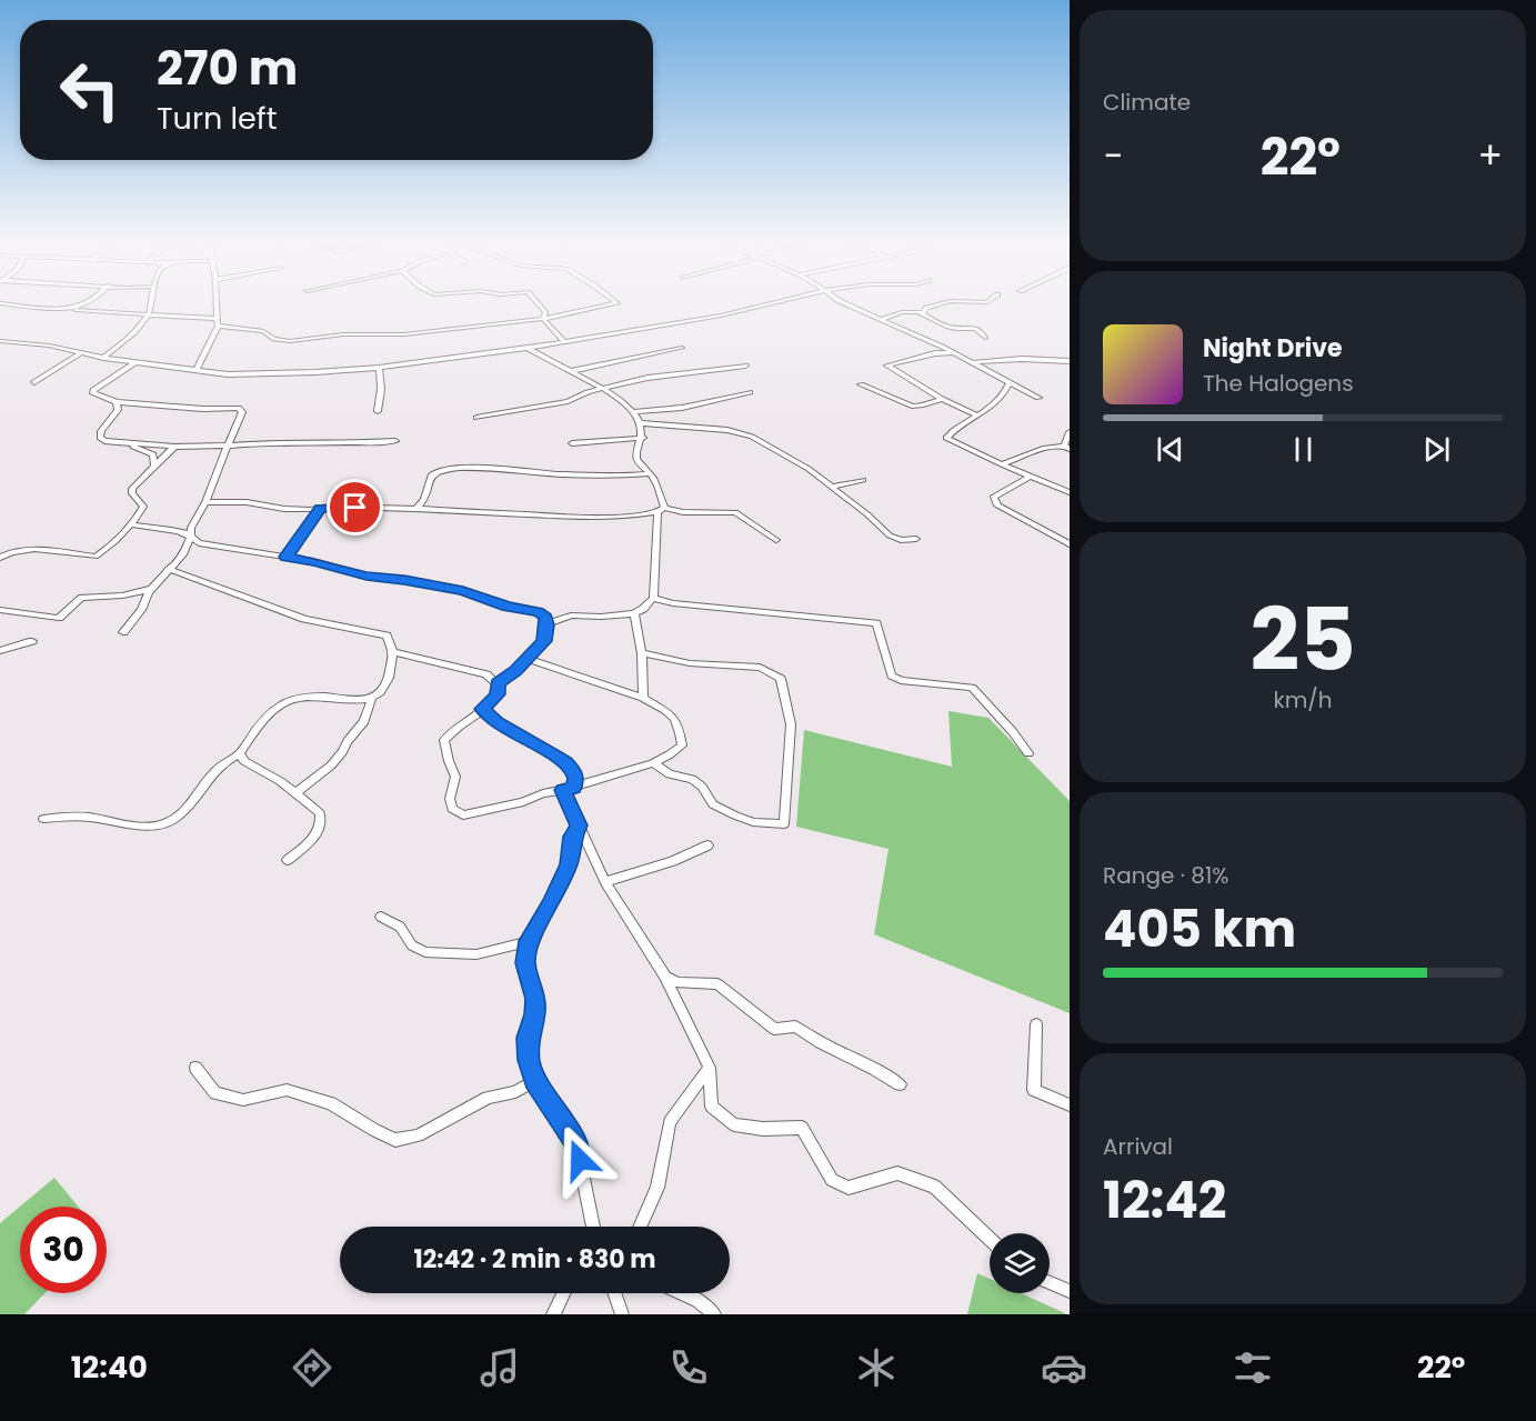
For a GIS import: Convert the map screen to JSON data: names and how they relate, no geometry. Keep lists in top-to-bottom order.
{
  "page": {
    "tile": [
      "Climate",
      ["25", "km/h"],
      ["Range · 81%", "405 km"],
      ["Arrival", "12:42"]
    ],
    "turn": ["270 m", "Turn left"],
    "heat": ["−", "22°", "+"],
    "song": ["Night Drive", "The Halogens"],
    "limit": "30",
    "trip": "12:42 · 2 min · 830 m",
    "tabs": ["12:40", "22°"]
  }
}
